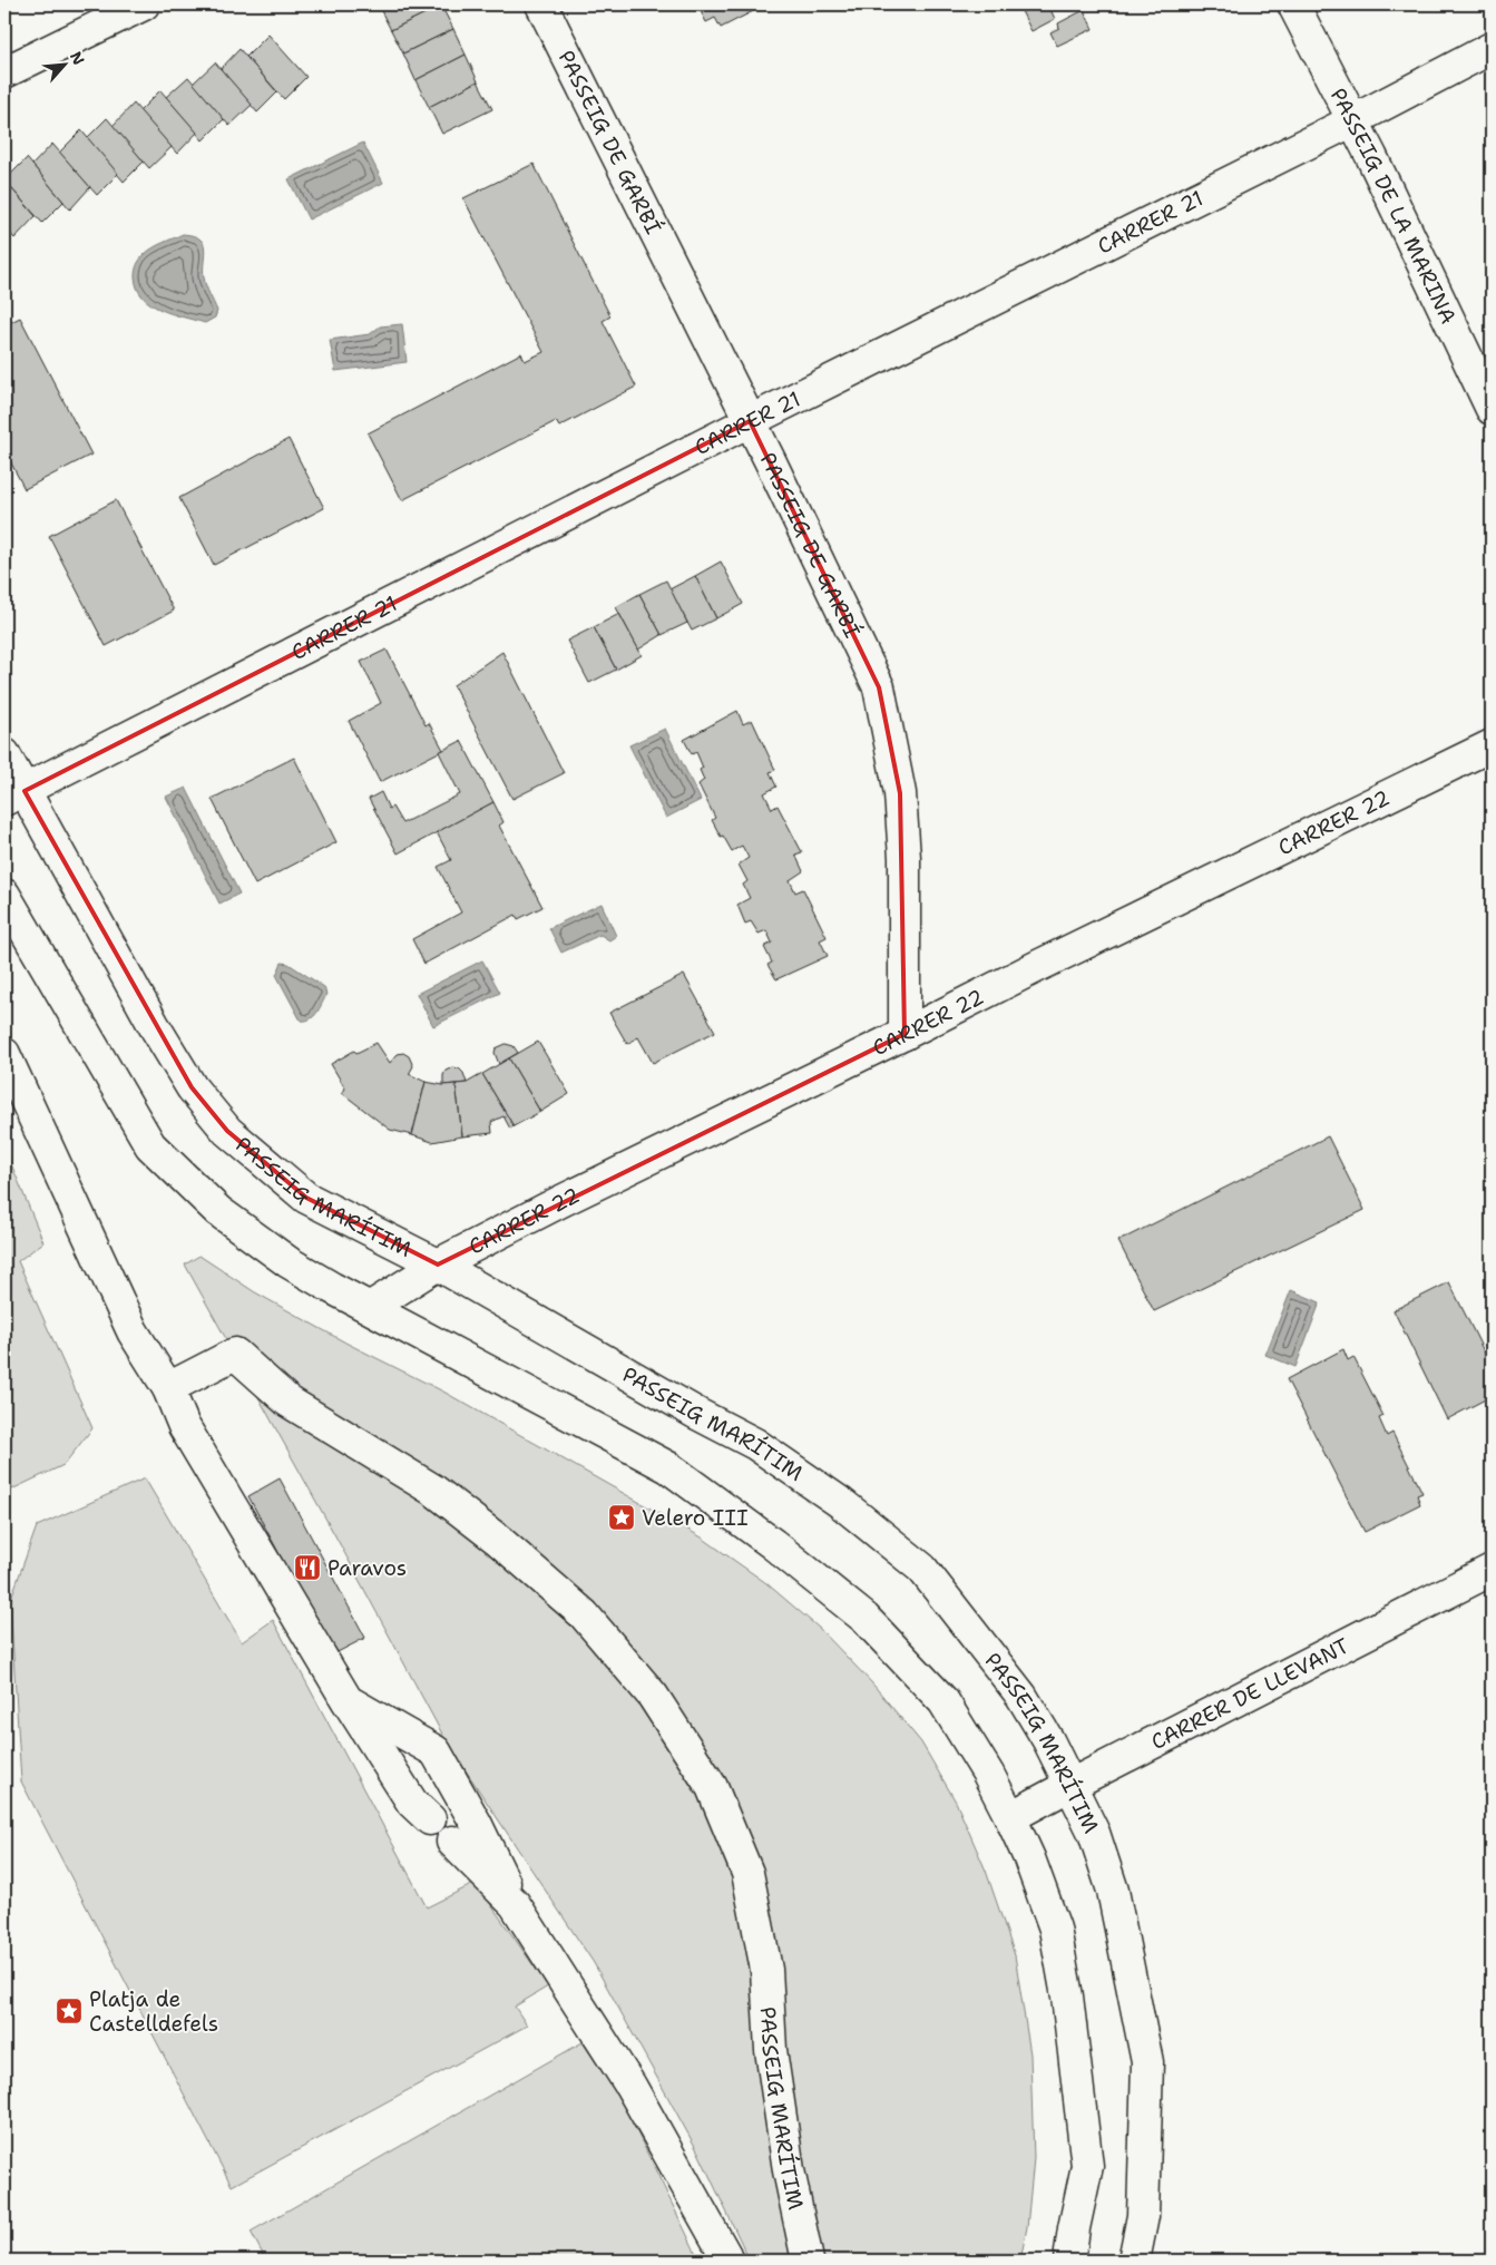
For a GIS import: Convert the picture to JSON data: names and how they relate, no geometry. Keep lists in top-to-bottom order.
{
  "streets": {
    "street": [
      "PASSEIG DE GARBÍ",
      "PASSEIG DE LA MARINA",
      "CARRER 21",
      "CARRER 22",
      "PASSEIG MARÍTIM",
      "CARRER DE LLEVANT"
    ]
  },
  "crossings": [
    ["PASSEIG DE GARBÍ", "CARRER 21"],
    ["PASSEIG DE GARBÍ", "CARRER 22"],
    ["PASSEIG DE LA MARINA", "CARRER 21"],
    ["CARRER 21", "PASSEIG MARÍTIM"],
    ["CARRER 22", "PASSEIG MARÍTIM"],
    ["PASSEIG MARÍTIM", "CARRER DE LLEVANT"]
  ],
  "places": {
    "place": ["Velero III", "Platja de Castelldefels"],
    "restaurant": ["Paravos"]
  },
  "north": "top right"
}
